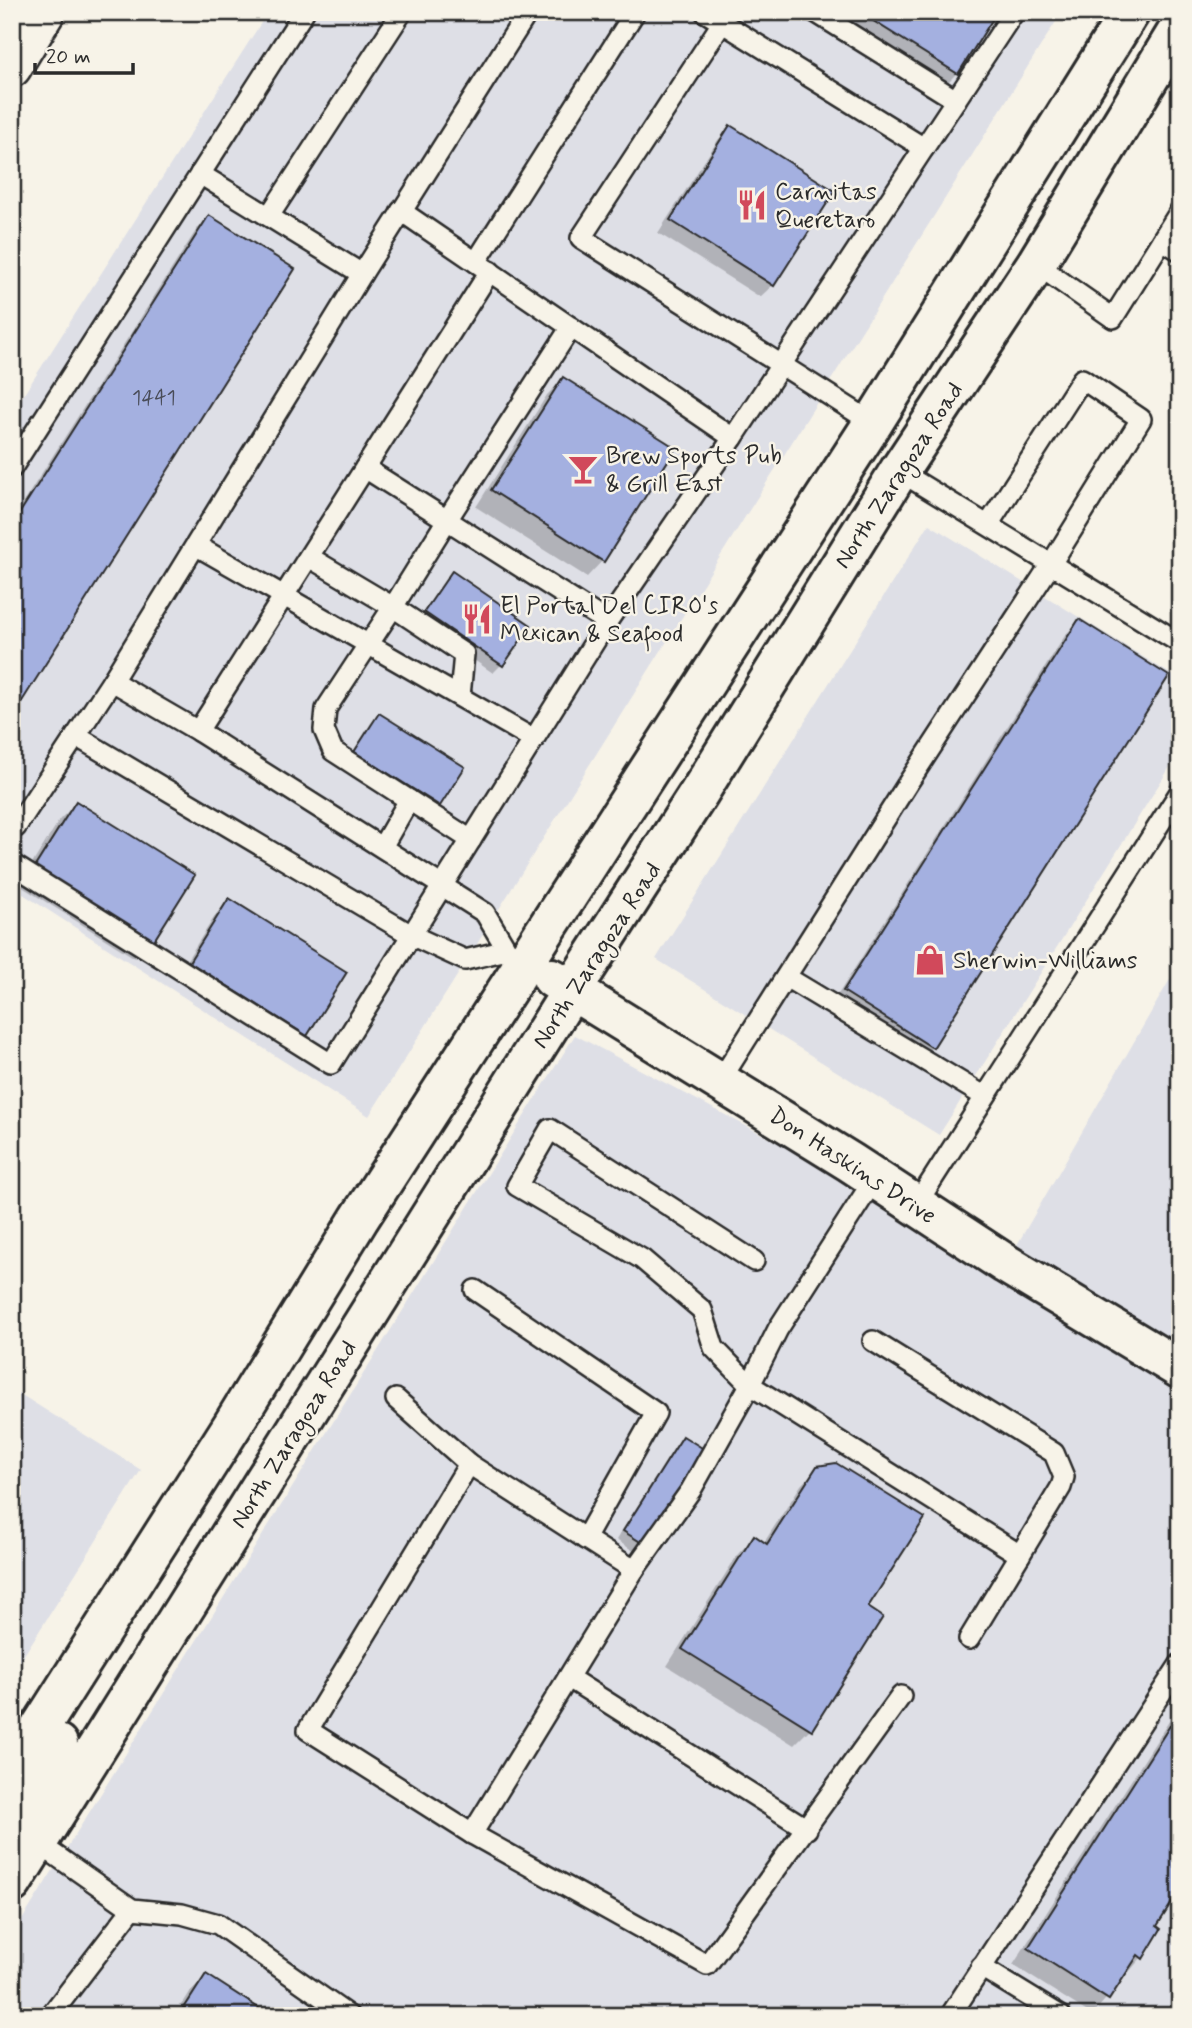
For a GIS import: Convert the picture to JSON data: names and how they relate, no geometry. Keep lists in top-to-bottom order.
{
  "streets": {
    "main road": ["North Zaragoza Road", "Don Haskins Drive"]
  },
  "crossings": [
    ["North Zaragoza Road", "Don Haskins Drive"]
  ],
  "places": {
    "restaurant": ["Carnitas Queretaro", "El Portal Del CIRO's Mexican & Seafood"],
    "bar": ["Brew Sports Pub & Grill East"],
    "shop": ["Sherwin-Williams"]
  },
  "house_numbers": ["1441"],
  "scale_bar": "20 m"
}
